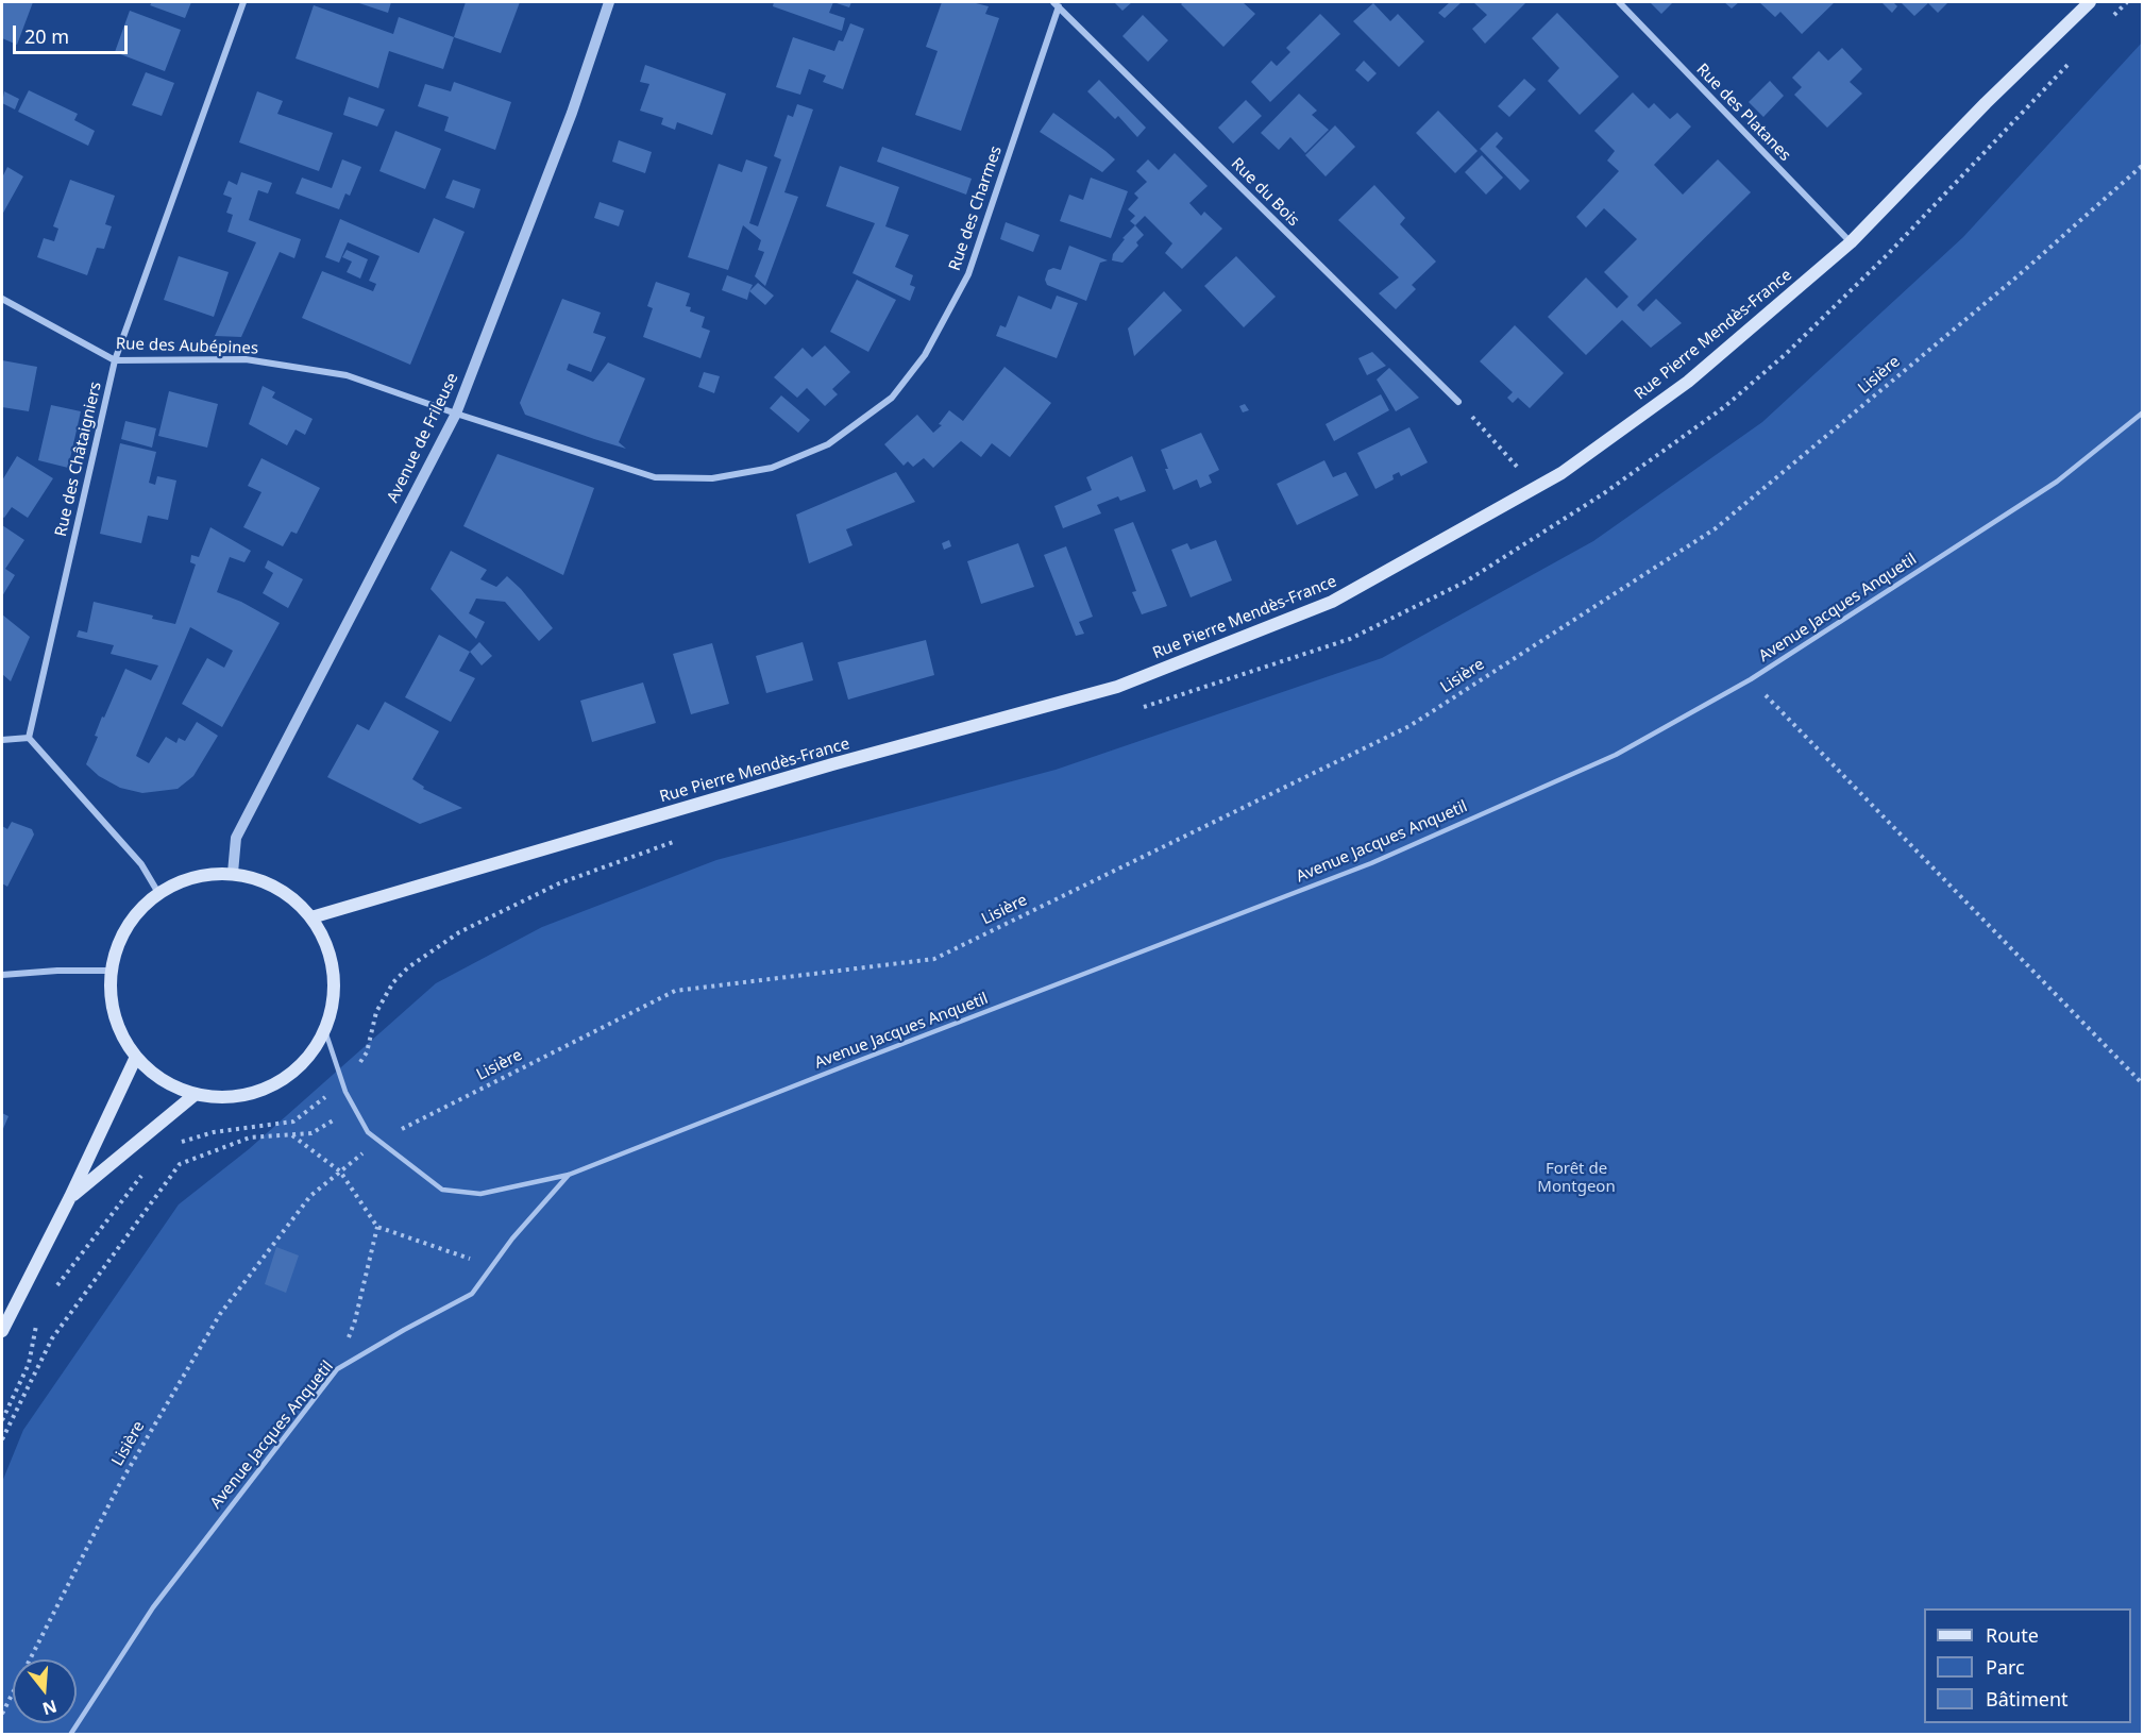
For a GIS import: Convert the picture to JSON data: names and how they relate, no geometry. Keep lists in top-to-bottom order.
{
  "streets": {
    "main road": ["Rue Pierre Mendès-France"],
    "street": [
      "Rue des Platanes",
      "Rue du Bois",
      "Rue des Charmes",
      "Rue des Aubépines",
      "Avenue de Frileuse",
      "Rue des Châtaigniers"
    ],
    "lane": ["Avenue Jacques Anquetil"],
    "path": ["Lisière"]
  },
  "crossings": [
    ["Rue des Platanes", "Rue Pierre Mendès-France"],
    ["Rue du Bois", "Rue des Charmes"],
    ["Rue des Charmes", "Rue des Aubépines"],
    ["Rue des Charmes", "Avenue de Frileuse"],
    ["Rue Pierre Mendès-France", "Avenue de Frileuse"],
    ["Rue Pierre Mendès-France", "Avenue Jacques Anquetil"],
    ["Rue des Aubépines", "Avenue de Frileuse"],
    ["Rue des Aubépines", "Rue des Châtaigniers"],
    ["Lisière", "Avenue Jacques Anquetil"],
    ["Avenue de Frileuse", "Avenue Jacques Anquetil"]
  ],
  "parks": ["Forêt de Montgeon"],
  "legend": ["Route", "Parc", "Bâtiment"],
  "scale_bar": "20 m",
  "north": "bottom"
}
